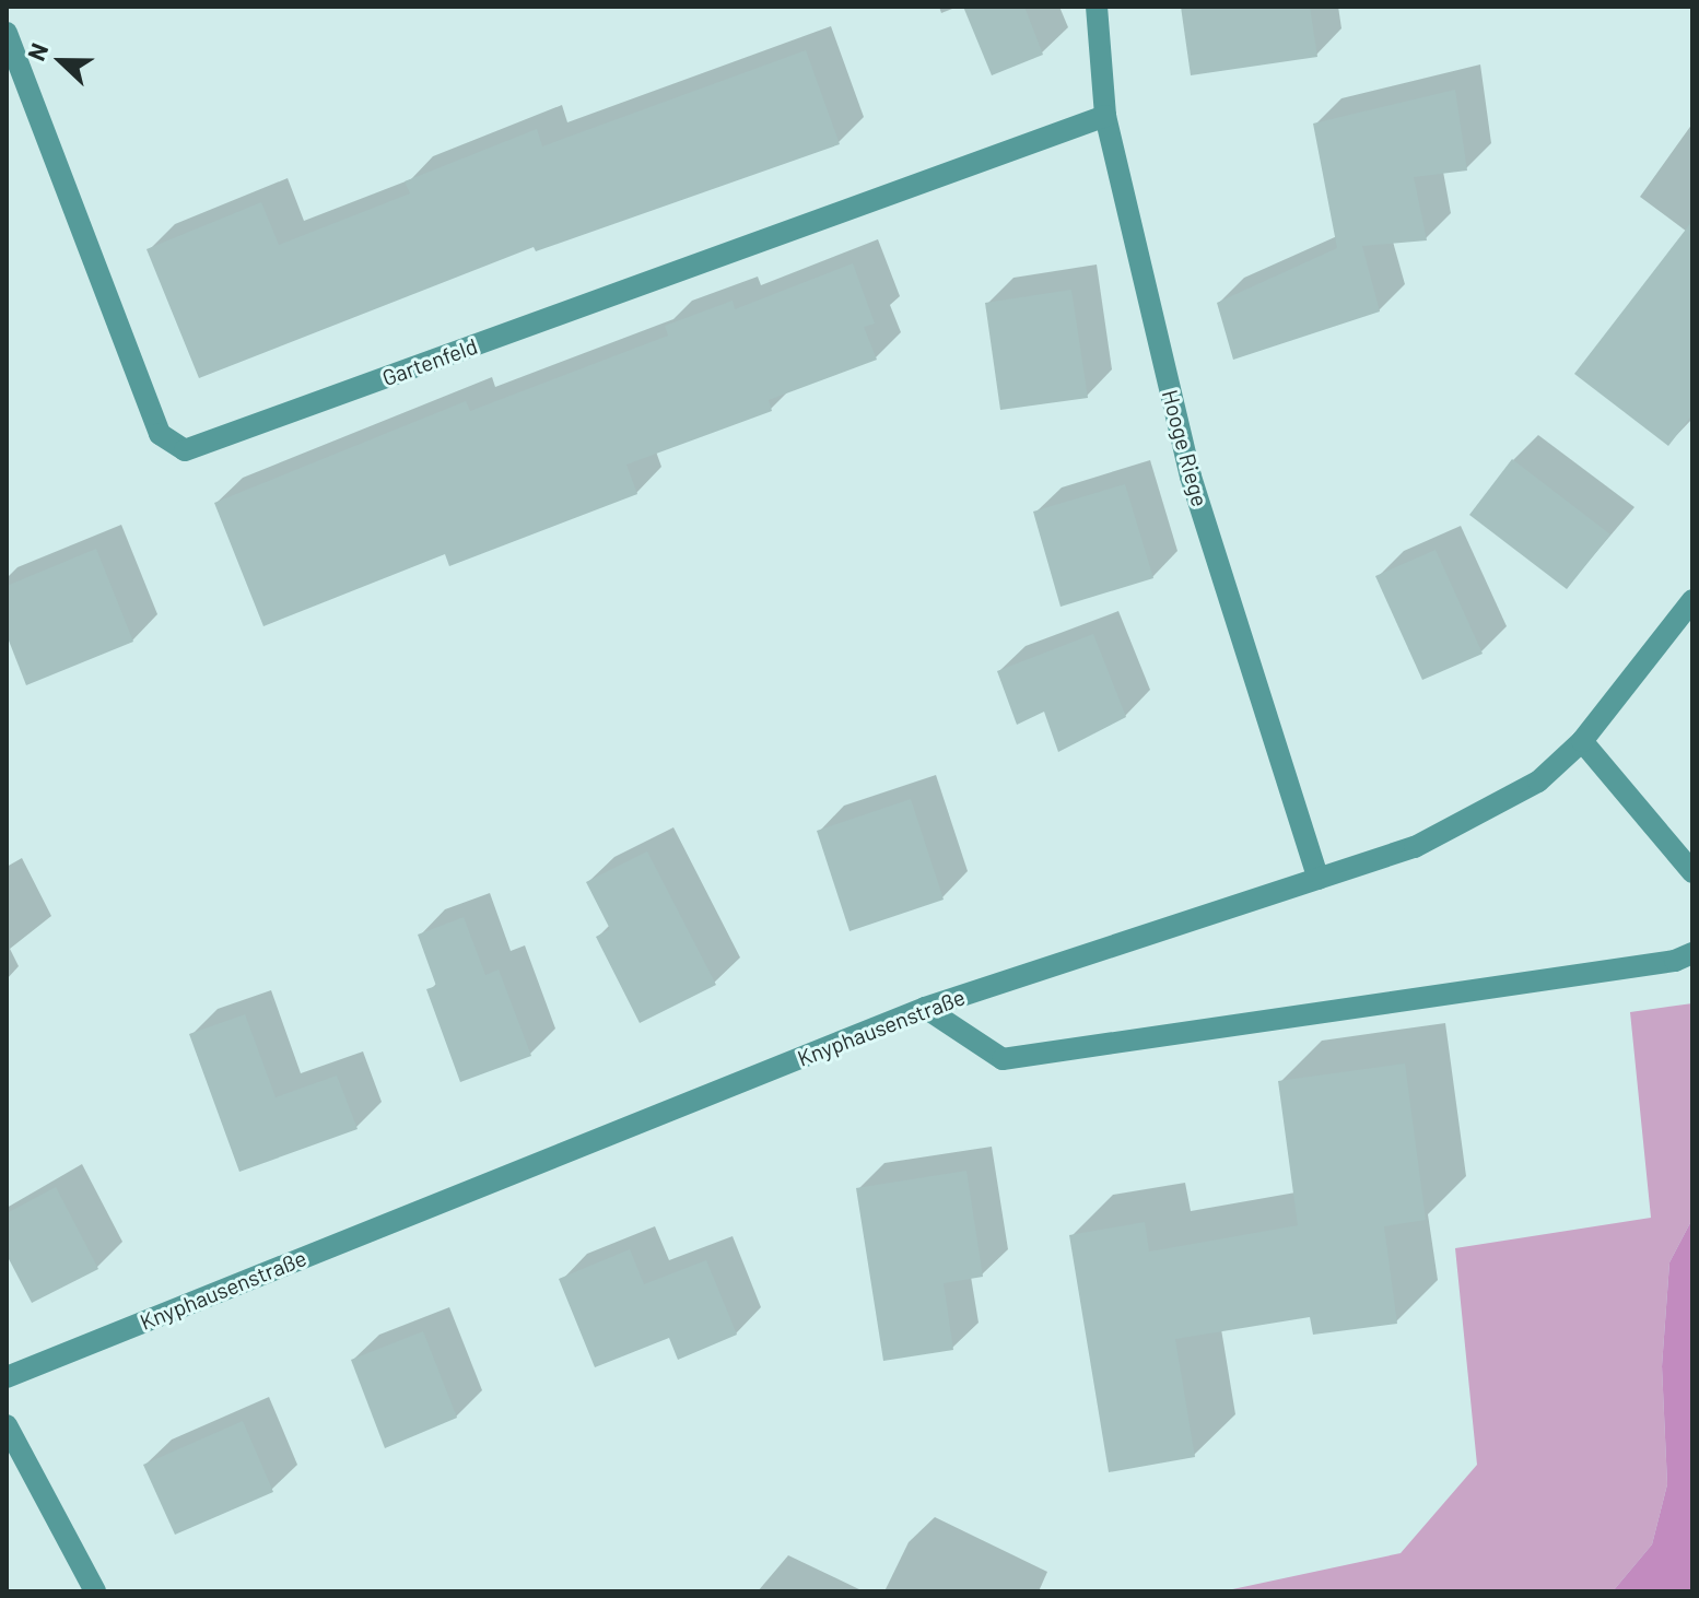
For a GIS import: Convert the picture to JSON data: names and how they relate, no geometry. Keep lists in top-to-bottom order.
{
  "streets": {
    "street": ["Gartenfeld", "Hooge Riege", "Knyphausenstraße"]
  },
  "crossings": [
    ["Gartenfeld", "Hooge Riege"],
    ["Hooge Riege", "Knyphausenstraße"]
  ],
  "north": "left"
}
